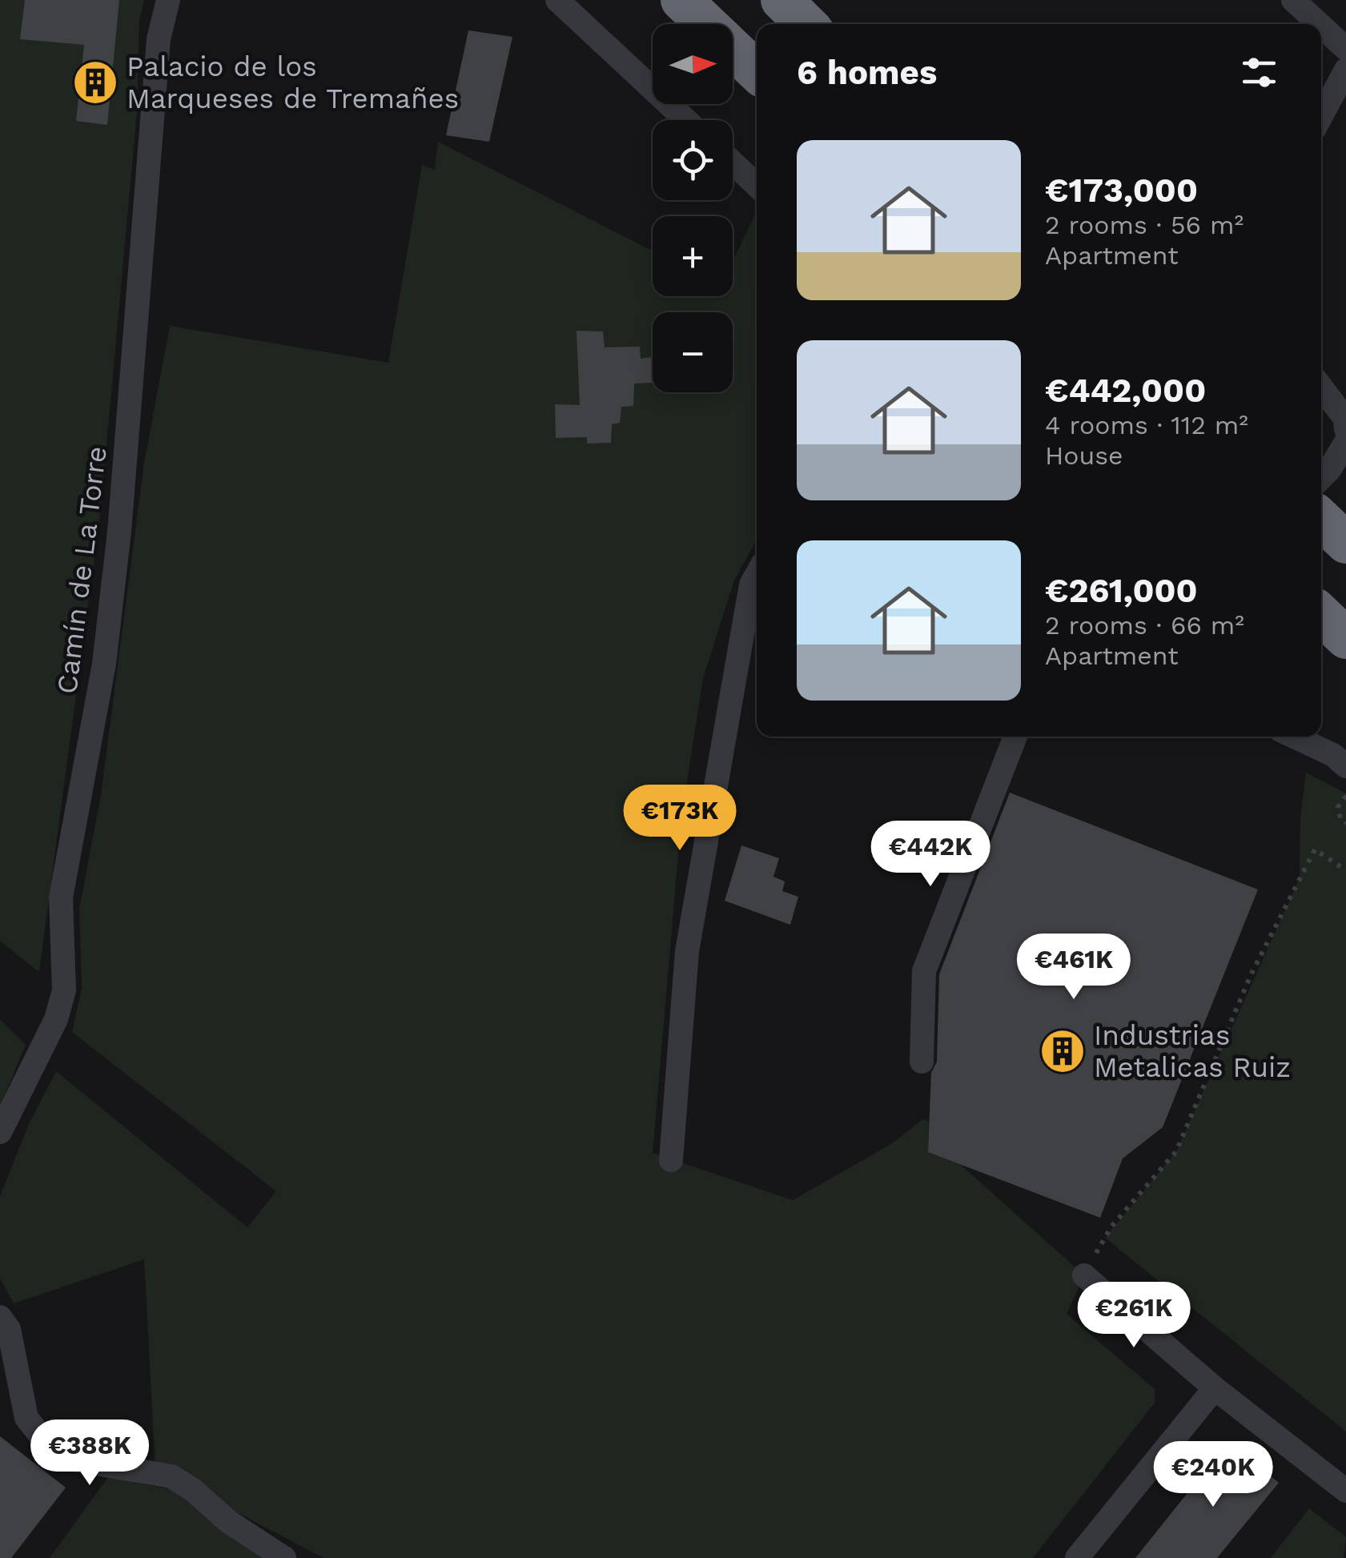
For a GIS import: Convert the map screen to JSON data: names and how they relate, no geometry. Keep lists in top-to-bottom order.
{
  "streets": {
    "street": ["Camín de La Torre"]
  },
  "places": {
    "building": ["Palacio de los Marqueses de Tremañes", "Industrias Metalicas Ruiz"]
  },
  "north": "right",
  "page": {
    "map_buttons": ["+", "−"],
    "heading": "6 homes",
    "list": [
      {
        "name": "€173,000",
        "note": "2 rooms · 56 m² · Apartment"
      },
      {
        "name": "€442,000",
        "note": "4 rooms · 112 m² · House"
      },
      {
        "name": "€261,000",
        "note": "2 rooms · 66 m² · Apartment"
      }
    ],
    "price": [
      "€173K",
      "€442K",
      "€461K",
      "€261K",
      "€388K",
      "€240K"
    ]
  }
}
